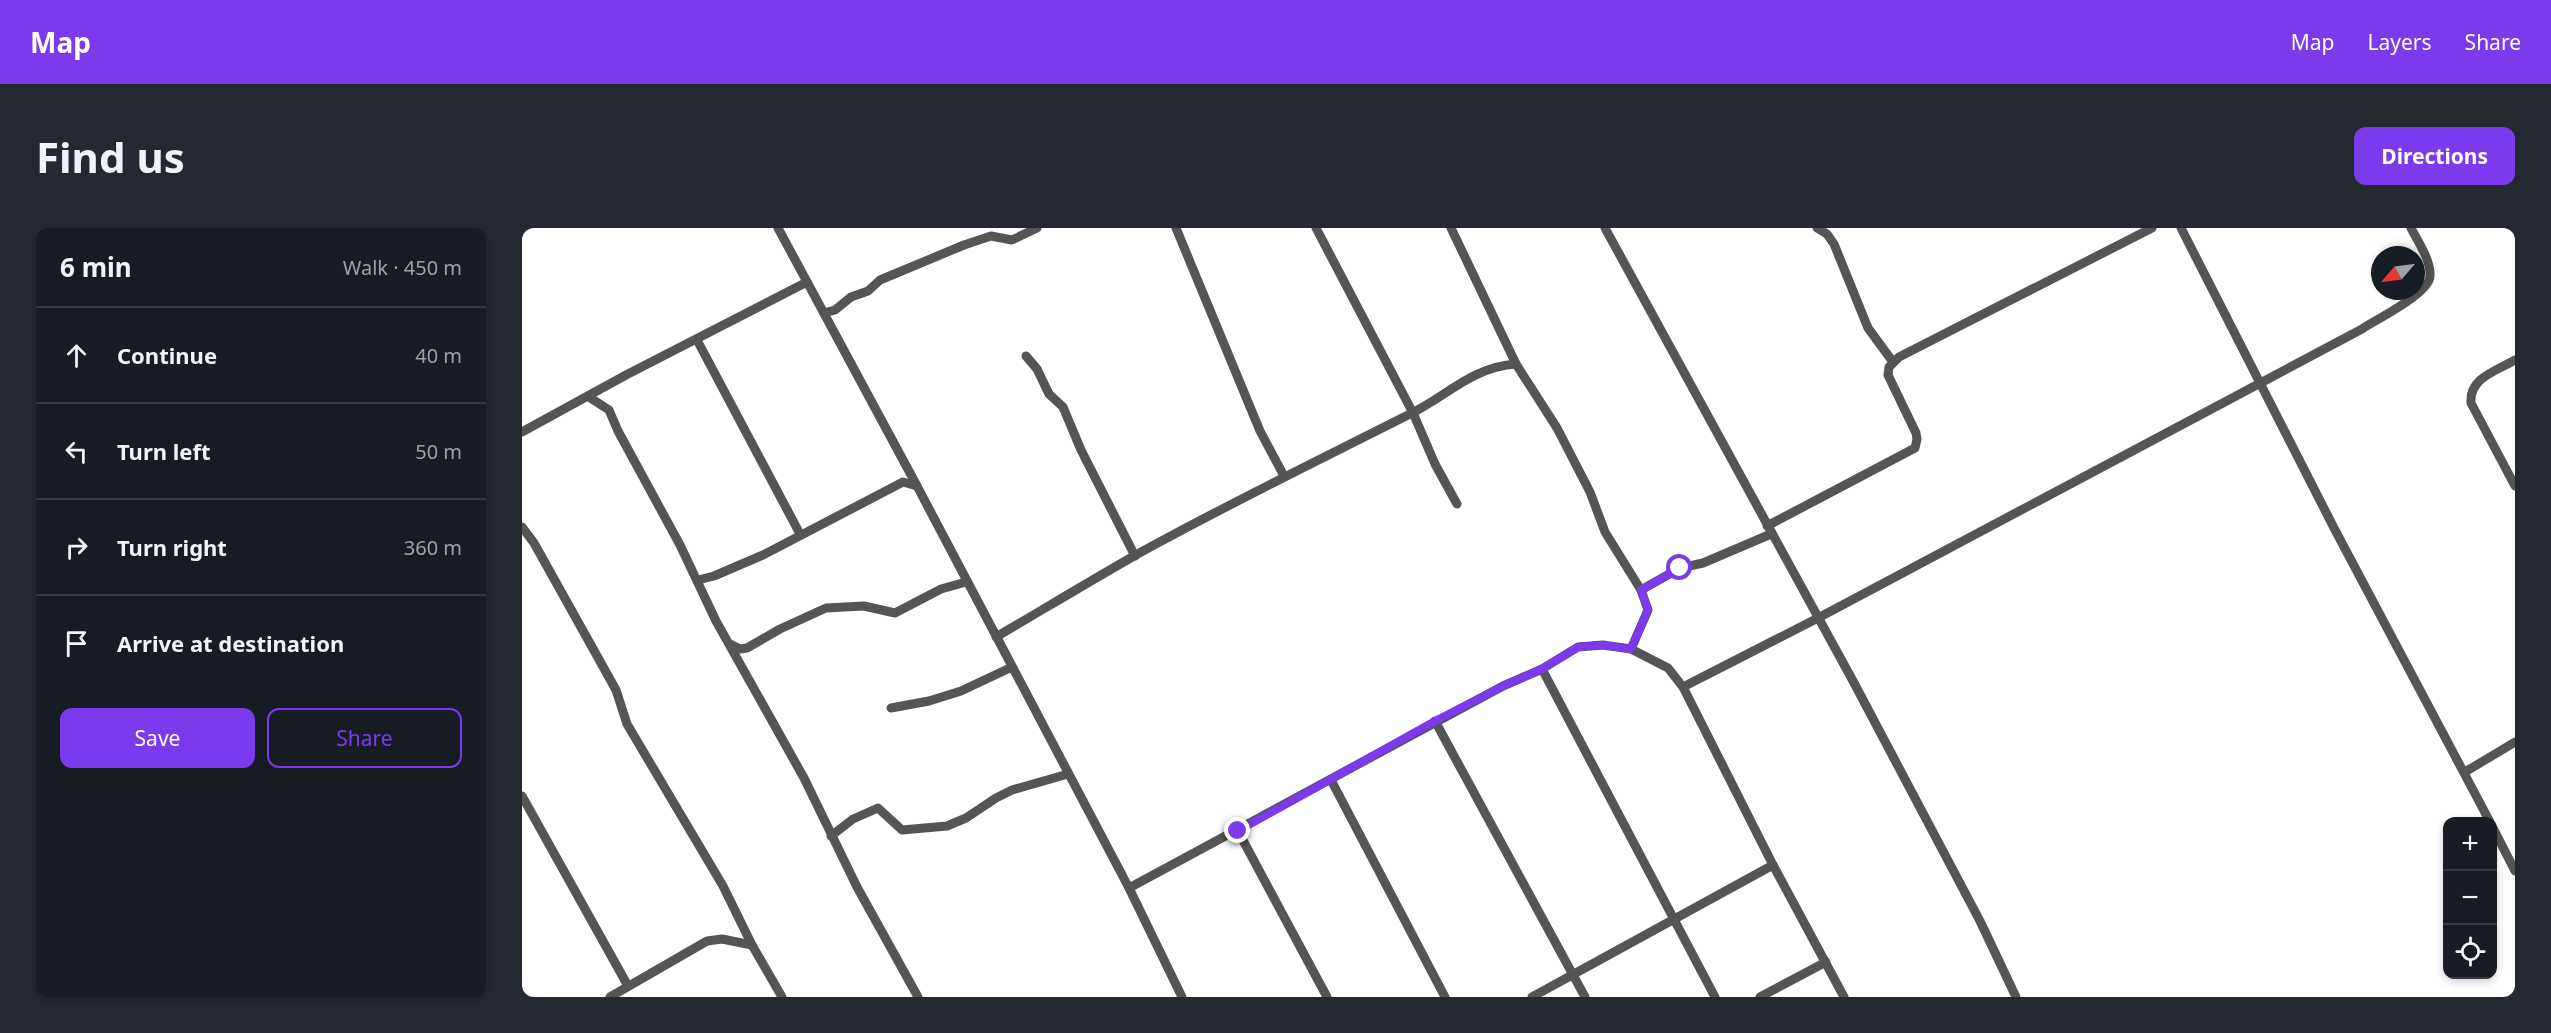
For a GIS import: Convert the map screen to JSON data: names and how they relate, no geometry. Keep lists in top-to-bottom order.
{
  "north": "bottom left",
  "page": {
    "header": "Map",
    "nav": ["Map", "Layers", "Share"],
    "buttons": [
      "Directions",
      ["Save", "Share"]
    ],
    "title": "Find us",
    "heading": ["6 min", "Walk · 450 m"],
    "list": [
      ["Continue", "40 m"],
      ["Turn left", "50 m"],
      ["Turn right", "360 m"],
      "Arrive at destination"
    ],
    "map_buttons": ["+", "−"]
  }
}
